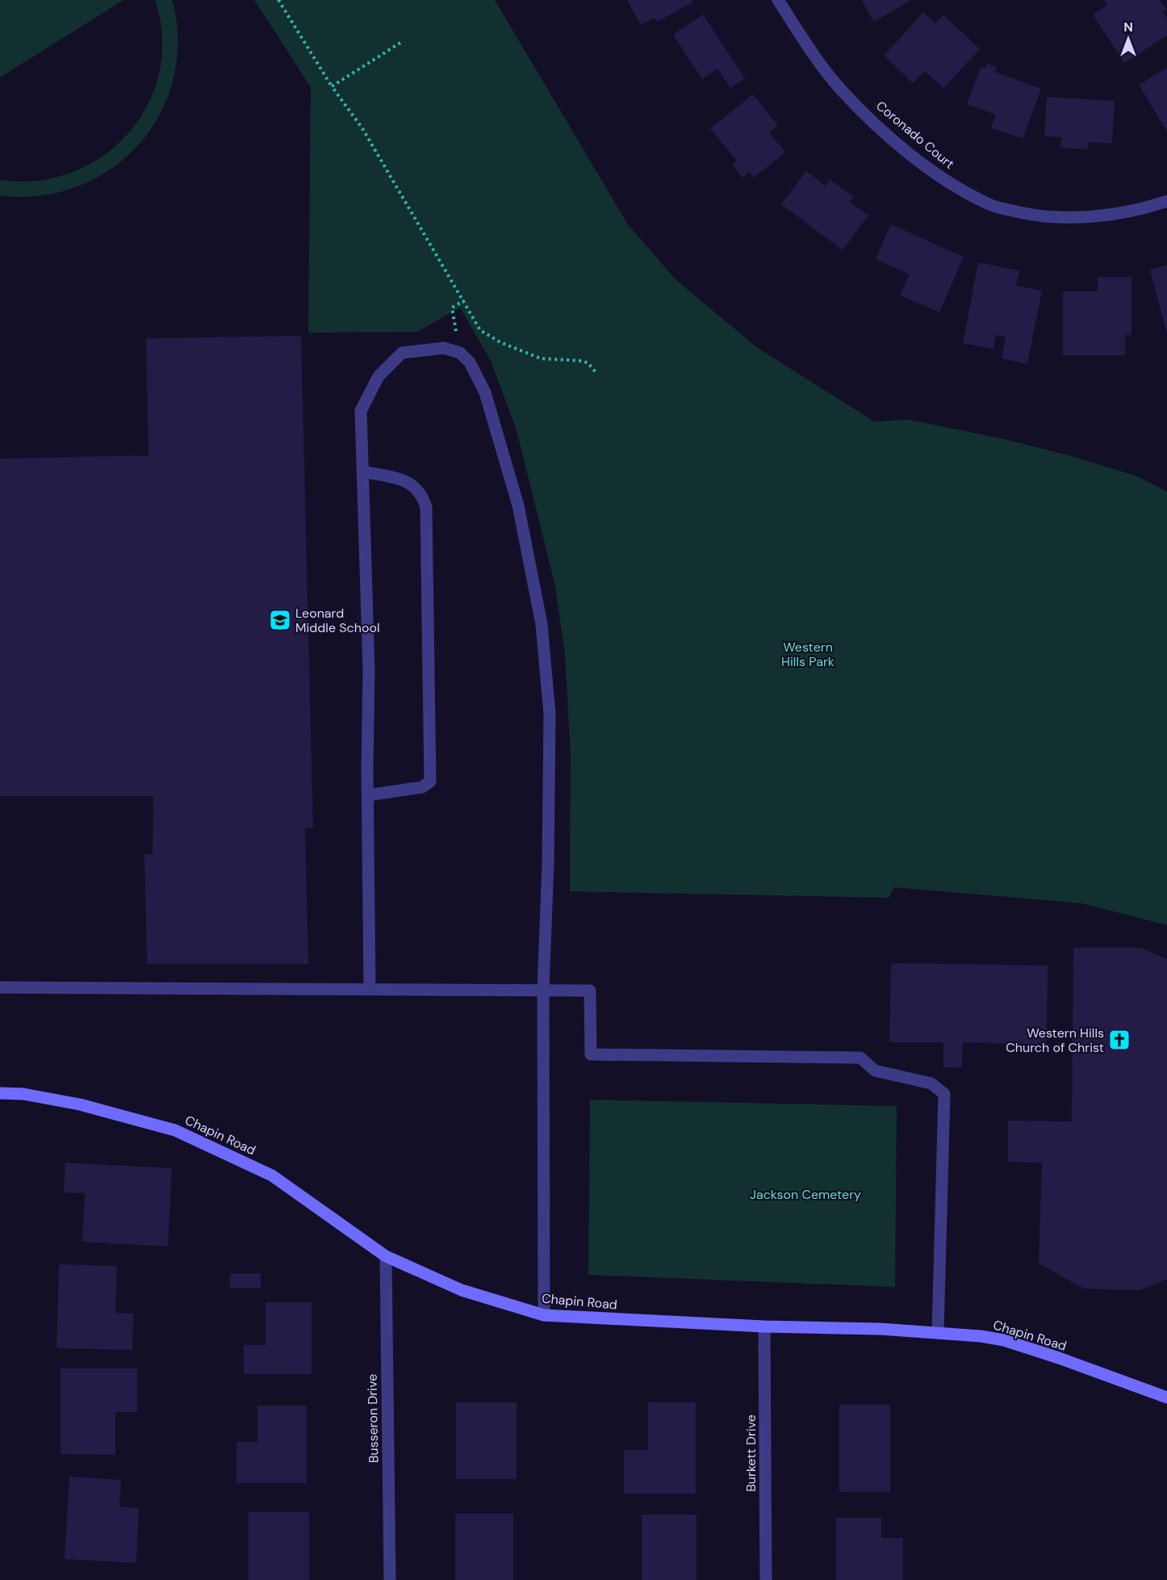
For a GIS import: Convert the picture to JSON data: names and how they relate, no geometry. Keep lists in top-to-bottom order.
{
  "streets": {
    "street": [
      "Coronado Court",
      "Chapin Road",
      "Busseron Drive",
      "Burkett Drive"
    ]
  },
  "crossings": [
    ["Chapin Road", "Busseron Drive"],
    ["Chapin Road", "Burkett Drive"]
  ],
  "parks": ["Western Hills Park", "Jackson Cemetery"],
  "places": {
    "school or university": ["Leonard Middle School"],
    "church": ["Western Hills Church of Christ"]
  },
  "north": "top"
}
